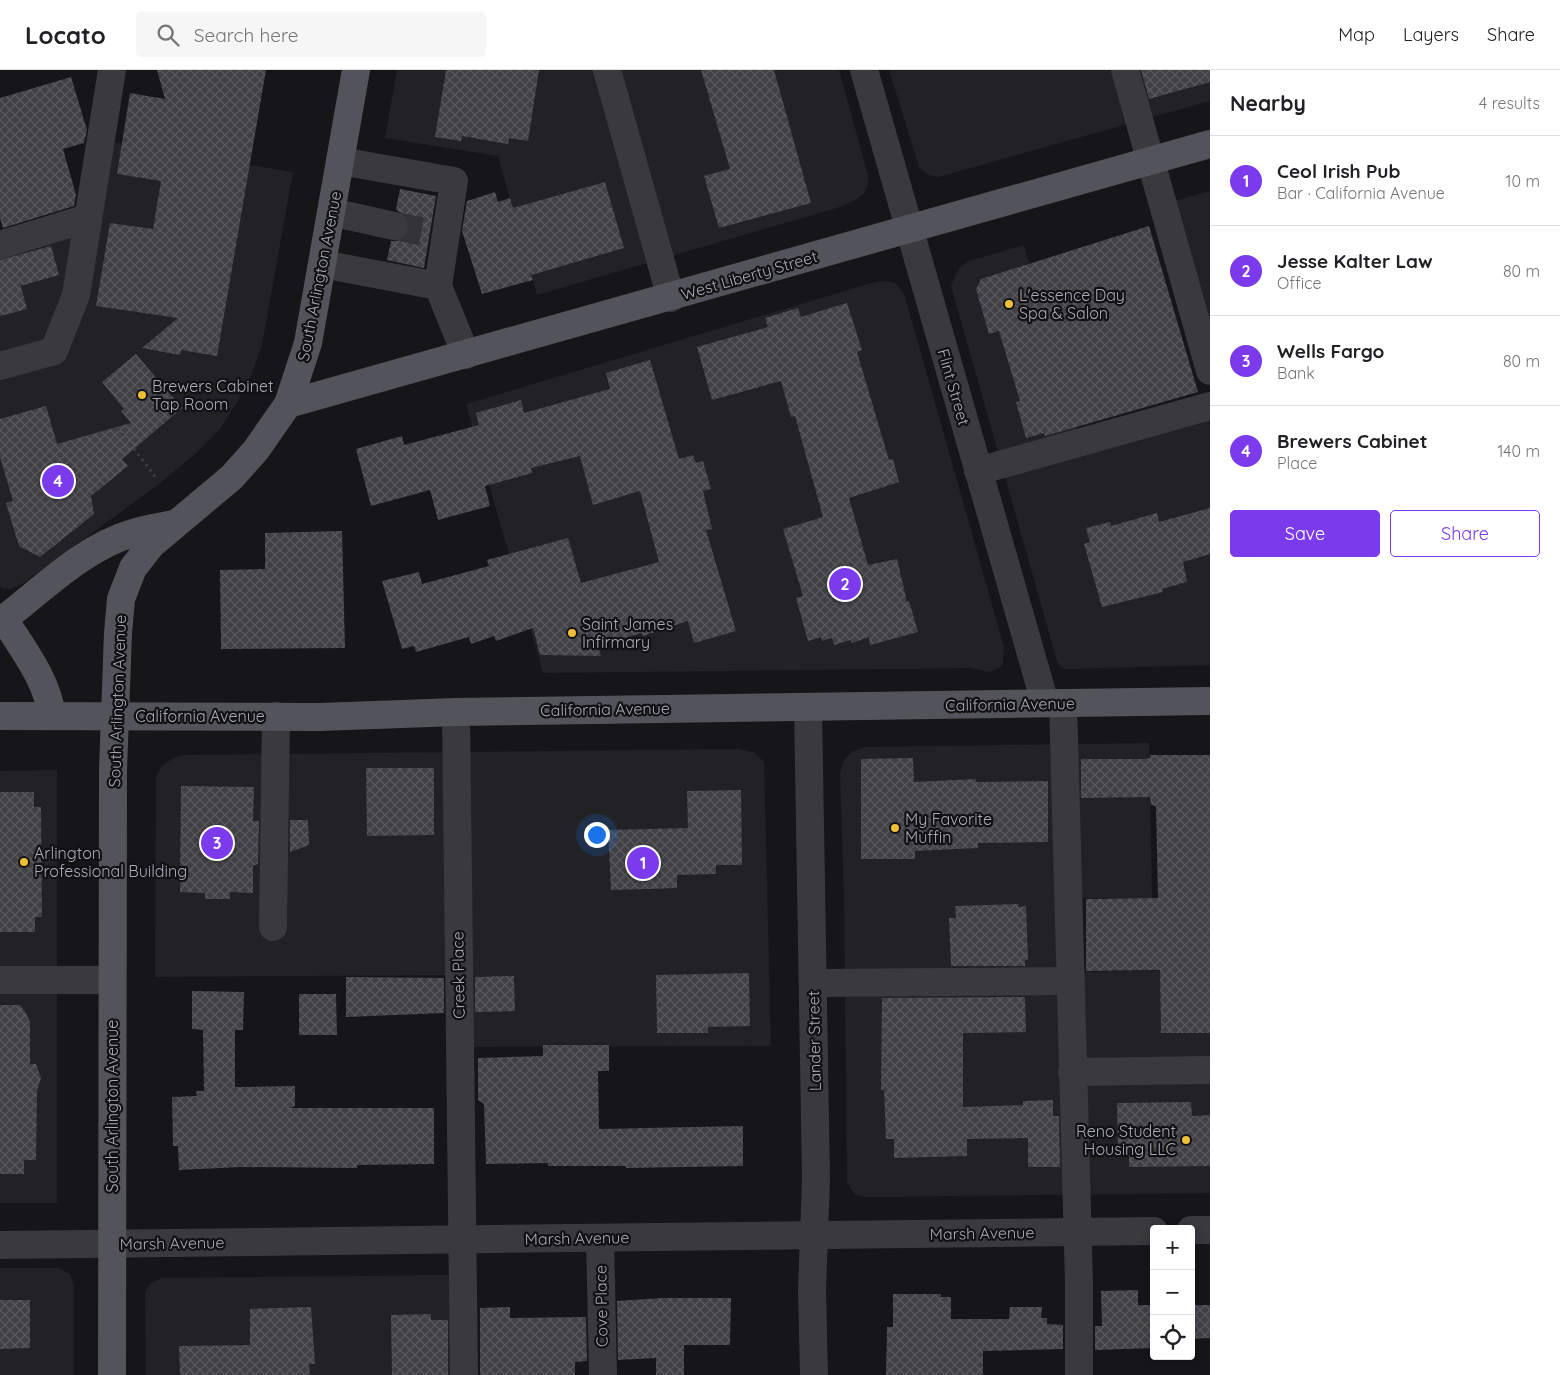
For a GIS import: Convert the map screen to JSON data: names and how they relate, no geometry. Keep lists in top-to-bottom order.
{
  "streets": {
    "main road": ["West Liberty Street", "South Arlington Avenue", "California Avenue"],
    "street": [
      "Flint Street",
      "Creek Place",
      "Lander Street",
      "Marsh Avenue",
      "Cove Place"
    ]
  },
  "crossings": [
    ["West Liberty Street", "South Arlington Avenue"],
    ["West Liberty Street", "Flint Street"],
    ["South Arlington Avenue", "California Avenue"],
    ["South Arlington Avenue", "Marsh Avenue"],
    ["Flint Street", "California Avenue"],
    ["Flint Street", "Marsh Avenue"],
    ["California Avenue", "Creek Place"],
    ["California Avenue", "Lander Street"],
    ["Creek Place", "Marsh Avenue"],
    ["Lander Street", "Marsh Avenue"],
    ["Marsh Avenue", "Cove Place"]
  ],
  "places": [
    "L'essence Day Spa & Salon",
    "Brewers Cabinet Tap Room",
    "Saint James Infirmary",
    "My Favorite Muffin",
    "Arlington Professional Building",
    "Reno Student Housing LLC"
  ],
  "page": {
    "header": "Locato",
    "search": "Search here",
    "nav": ["Map", "Layers", "Share"],
    "heading": ["Nearby", "4 results"],
    "list": [
      {
        "mark": "1",
        "name": "Ceol Irish Pub",
        "note": "Bar · California Avenue",
        "value": "10 m"
      },
      {
        "mark": "2",
        "name": "Jesse Kalter Law",
        "note": "Office",
        "value": "80 m"
      },
      {
        "mark": "3",
        "name": "Wells Fargo",
        "note": "Bank",
        "value": "80 m"
      },
      {
        "mark": "4",
        "name": "Brewers Cabinet",
        "note": "Place",
        "value": "140 m"
      }
    ],
    "pins": [
      "4",
      "2",
      "3",
      "1"
    ],
    "buttons": ["Save", "Share"],
    "map_buttons": ["+", "−"]
  }
}
